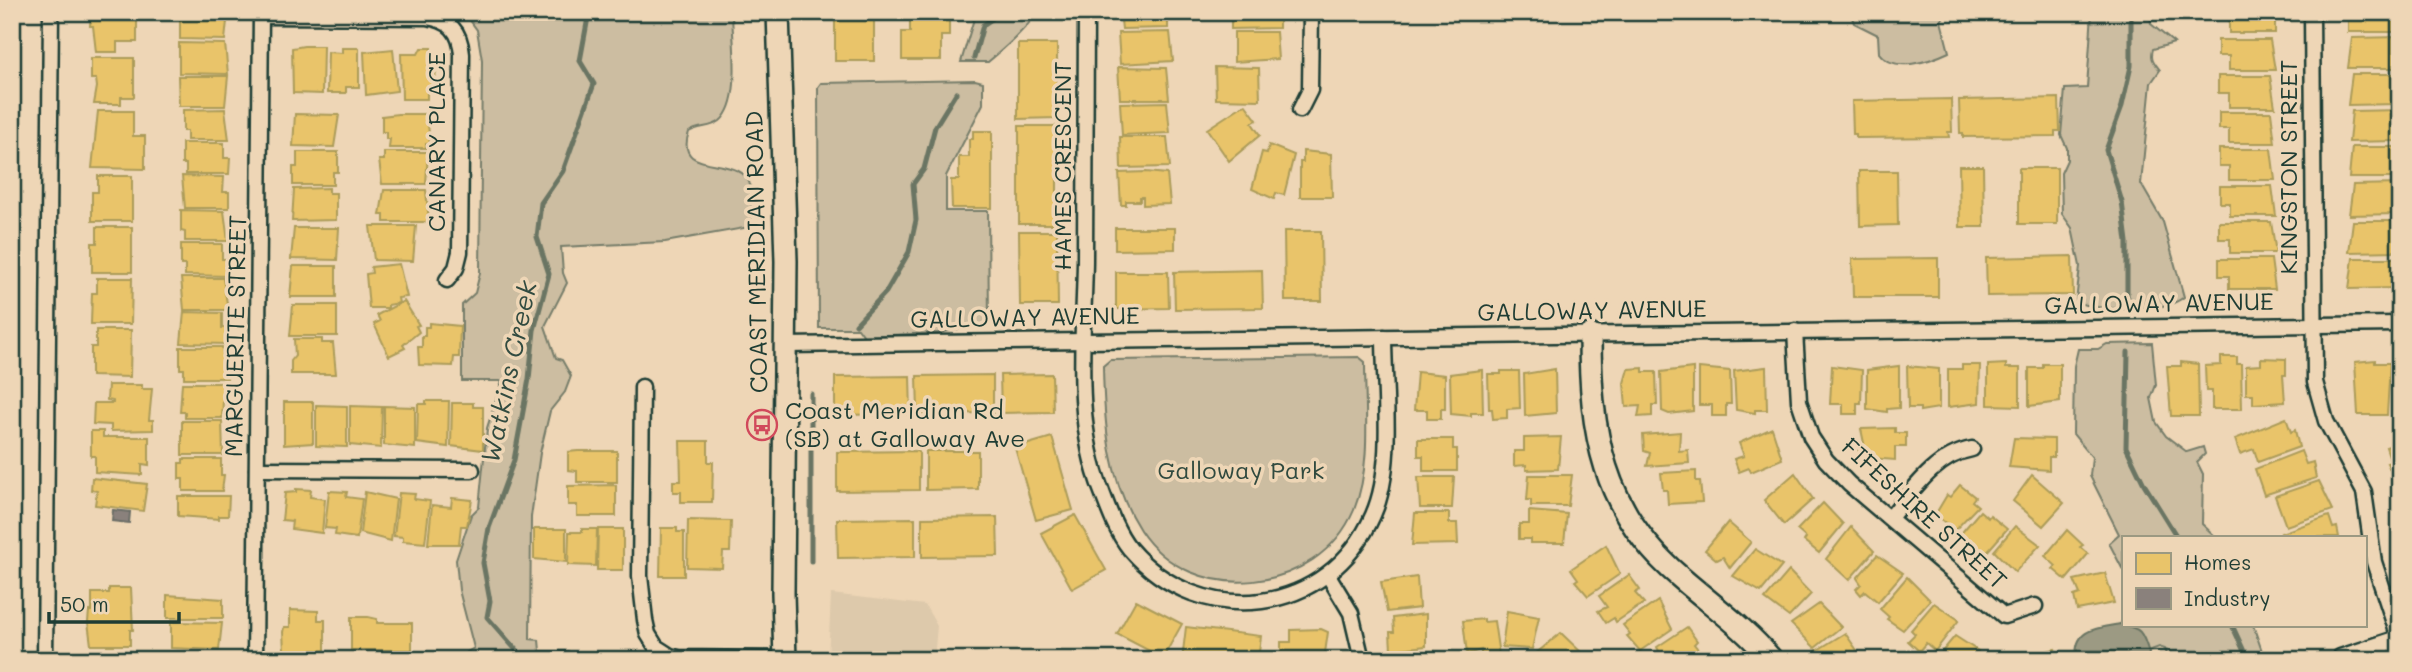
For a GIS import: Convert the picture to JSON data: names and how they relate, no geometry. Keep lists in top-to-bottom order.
{
  "streets": {
    "main road": ["COAST MERIDIAN ROAD"],
    "street": [
      "CANARY PLACE",
      "HAMES CRESCENT",
      "KINGSTON STREET",
      "GALLOWAY AVENUE",
      "MARGUERITE STREET",
      "FIFESHIRE STREET"
    ]
  },
  "crossings": [
    ["CANARY PLACE", "MARGUERITE STREET"],
    ["HAMES CRESCENT", "GALLOWAY AVENUE"],
    ["KINGSTON STREET", "GALLOWAY AVENUE"],
    ["COAST MERIDIAN ROAD", "GALLOWAY AVENUE"],
    ["GALLOWAY AVENUE", "FIFESHIRE STREET"]
  ],
  "water": ["Watkins Creek"],
  "parks": ["Galloway Park"],
  "places": {
    "bus stop": ["Coast Meridian Rd (SB) at Galloway Ave"]
  },
  "legend": ["Homes", "Industry"],
  "scale_bar": "50 m"
}
